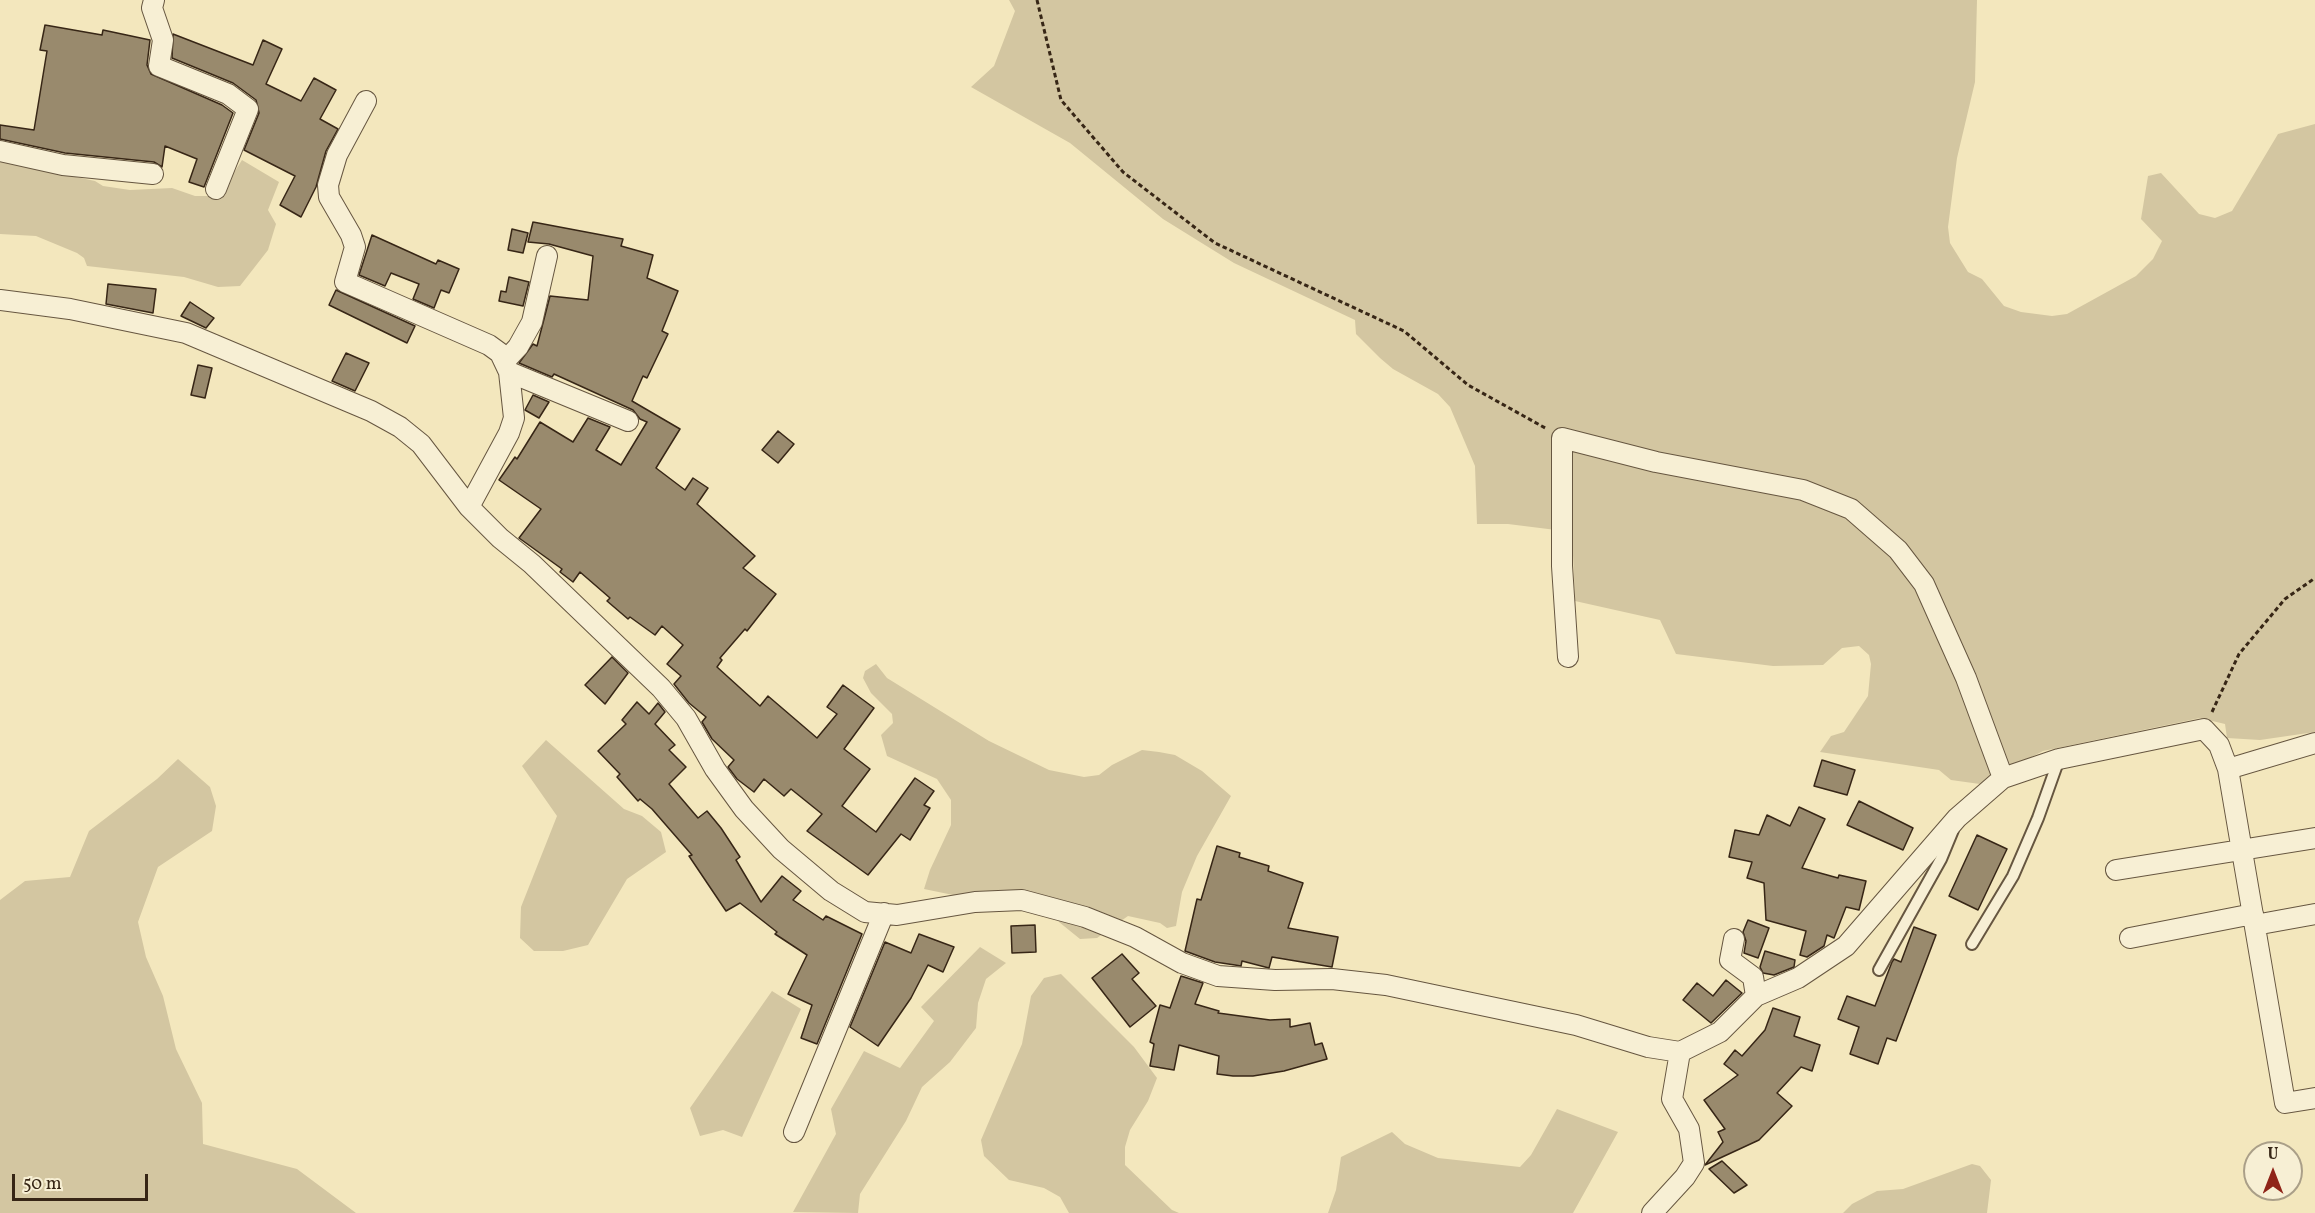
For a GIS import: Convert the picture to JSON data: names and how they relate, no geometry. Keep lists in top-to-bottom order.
{
  "scale_bar": "50 m",
  "north": "top"
}
